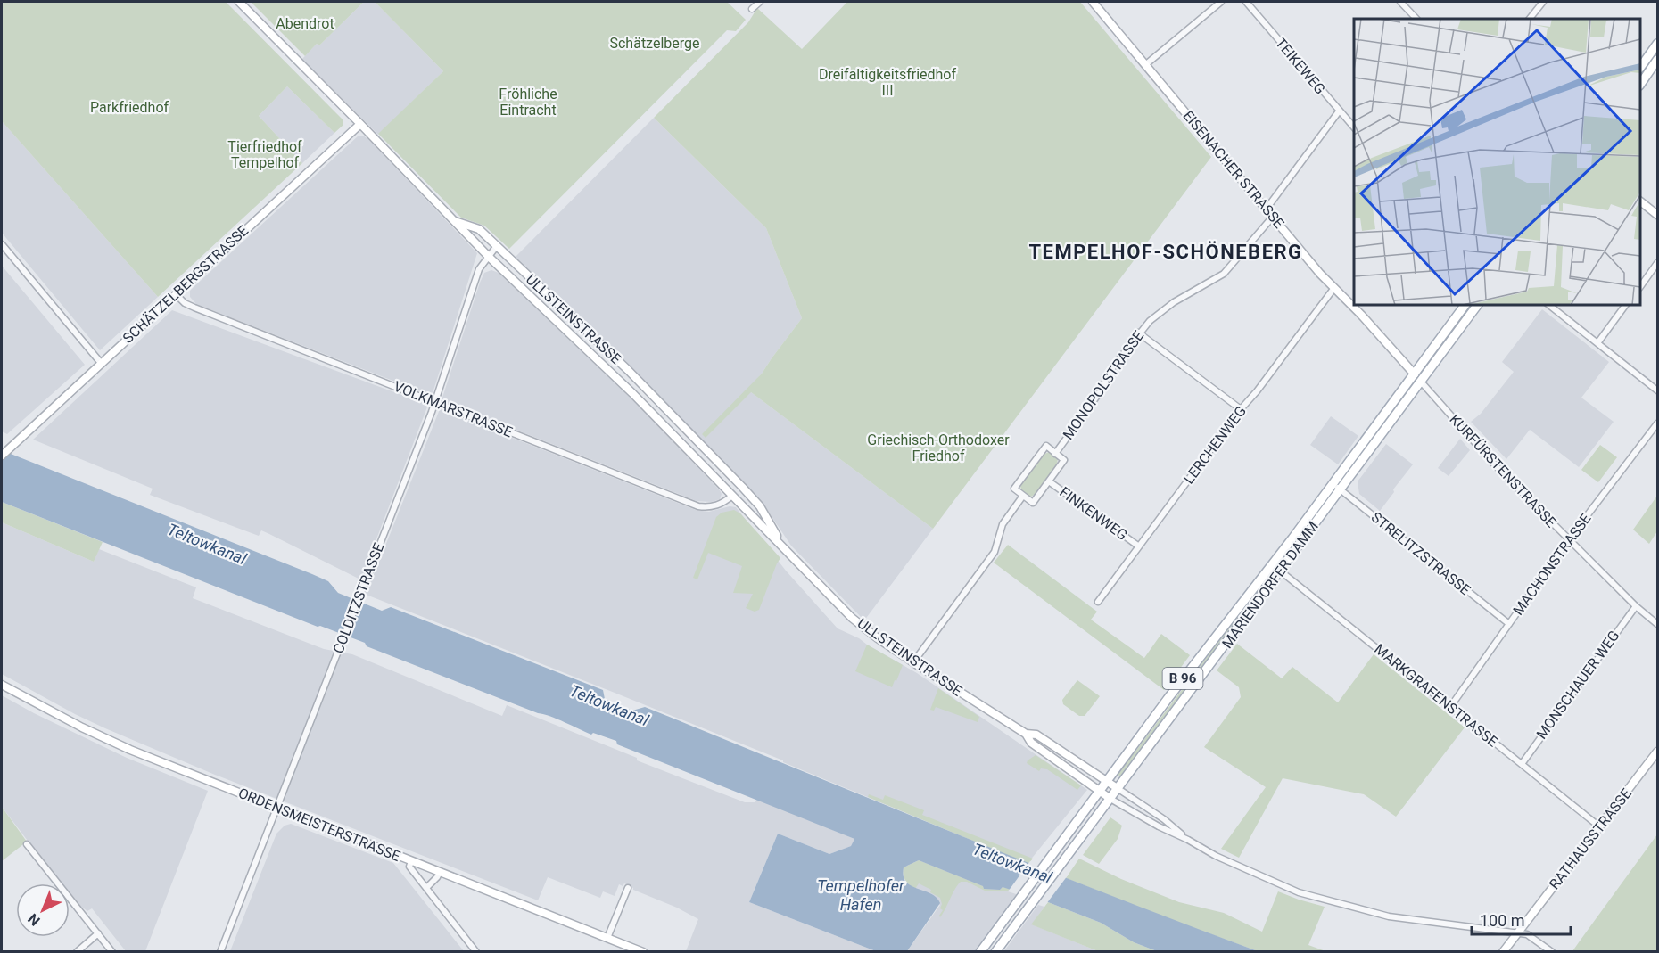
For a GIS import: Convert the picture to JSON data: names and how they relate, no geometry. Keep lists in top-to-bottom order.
{
  "streets": {
    "main road": ["MARIENDORFER DAMM", "B 96"],
    "street": [
      "TEIKEWEG",
      "EISENACHER STRASSE",
      "SCHÄTZELBERGSTRASSE",
      "ULLSTEINSTRASSE",
      "MONOPOLSTRASSE",
      "VOLKMARSTRASSE",
      "LERCHENWEG",
      "KURFÜRSTENSTRASSE",
      "FINKENWEG",
      "STRELITZSTRASSE",
      "MACHONSTRASSE",
      "COLDITZSTRASSE",
      "MONSCHAUER WEG",
      "MARKGRAFENSTRASSE",
      "ORDENSMEISTERSTRASSE",
      "RATHAUSSTRASSE"
    ]
  },
  "crossings": [
    ["EISENACHER STRASSE", "MONOPOLSTRASSE"],
    ["EISENACHER STRASSE", "LERCHENWEG"],
    ["EISENACHER STRASSE", "KURFÜRSTENSTRASSE"],
    ["EISENACHER STRASSE", "MARIENDORFER DAMM"],
    ["SCHÄTZELBERGSTRASSE", "ULLSTEINSTRASSE"],
    ["SCHÄTZELBERGSTRASSE", "VOLKMARSTRASSE"],
    ["ULLSTEINSTRASSE", "VOLKMARSTRASSE"],
    ["ULLSTEINSTRASSE", "MARIENDORFER DAMM"],
    ["ULLSTEINSTRASSE", "COLDITZSTRASSE"],
    ["ULLSTEINSTRASSE", "RATHAUSSTRASSE"],
    ["MONOPOLSTRASSE", "FINKENWEG"],
    ["VOLKMARSTRASSE", "COLDITZSTRASSE"],
    ["LERCHENWEG", "FINKENWEG"],
    ["KURFÜRSTENSTRASSE", "MACHONSTRASSE"],
    ["KURFÜRSTENSTRASSE", "MARIENDORFER DAMM"],
    ["KURFÜRSTENSTRASSE", "MONSCHAUER WEG"],
    ["STRELITZSTRASSE", "MACHONSTRASSE"],
    ["STRELITZSTRASSE", "MARIENDORFER DAMM"],
    ["MACHONSTRASSE", "MARKGRAFENSTRASSE"],
    ["MARIENDORFER DAMM", "MARKGRAFENSTRASSE"],
    ["COLDITZSTRASSE", "ORDENSMEISTERSTRASSE"],
    ["MONSCHAUER WEG", "MARKGRAFENSTRASSE"],
    ["MARKGRAFENSTRASSE", "RATHAUSSTRASSE"]
  ],
  "districts": ["TEMPELHOF-SCHÖNEBERG"],
  "water": ["Teltowkanal", "Tempelhofer Hafen"],
  "parks": [
    "Abendrot",
    "Schätzelberge",
    "Dreifaltigkeitsfriedhof III",
    "Fröhliche Eintracht",
    "Parkfriedhof",
    "Tierfriedhof Tempelhof",
    "Griechisch-Orthodoxer Friedhof"
  ],
  "scale_bar": "100 m",
  "north": "bottom left"
}
